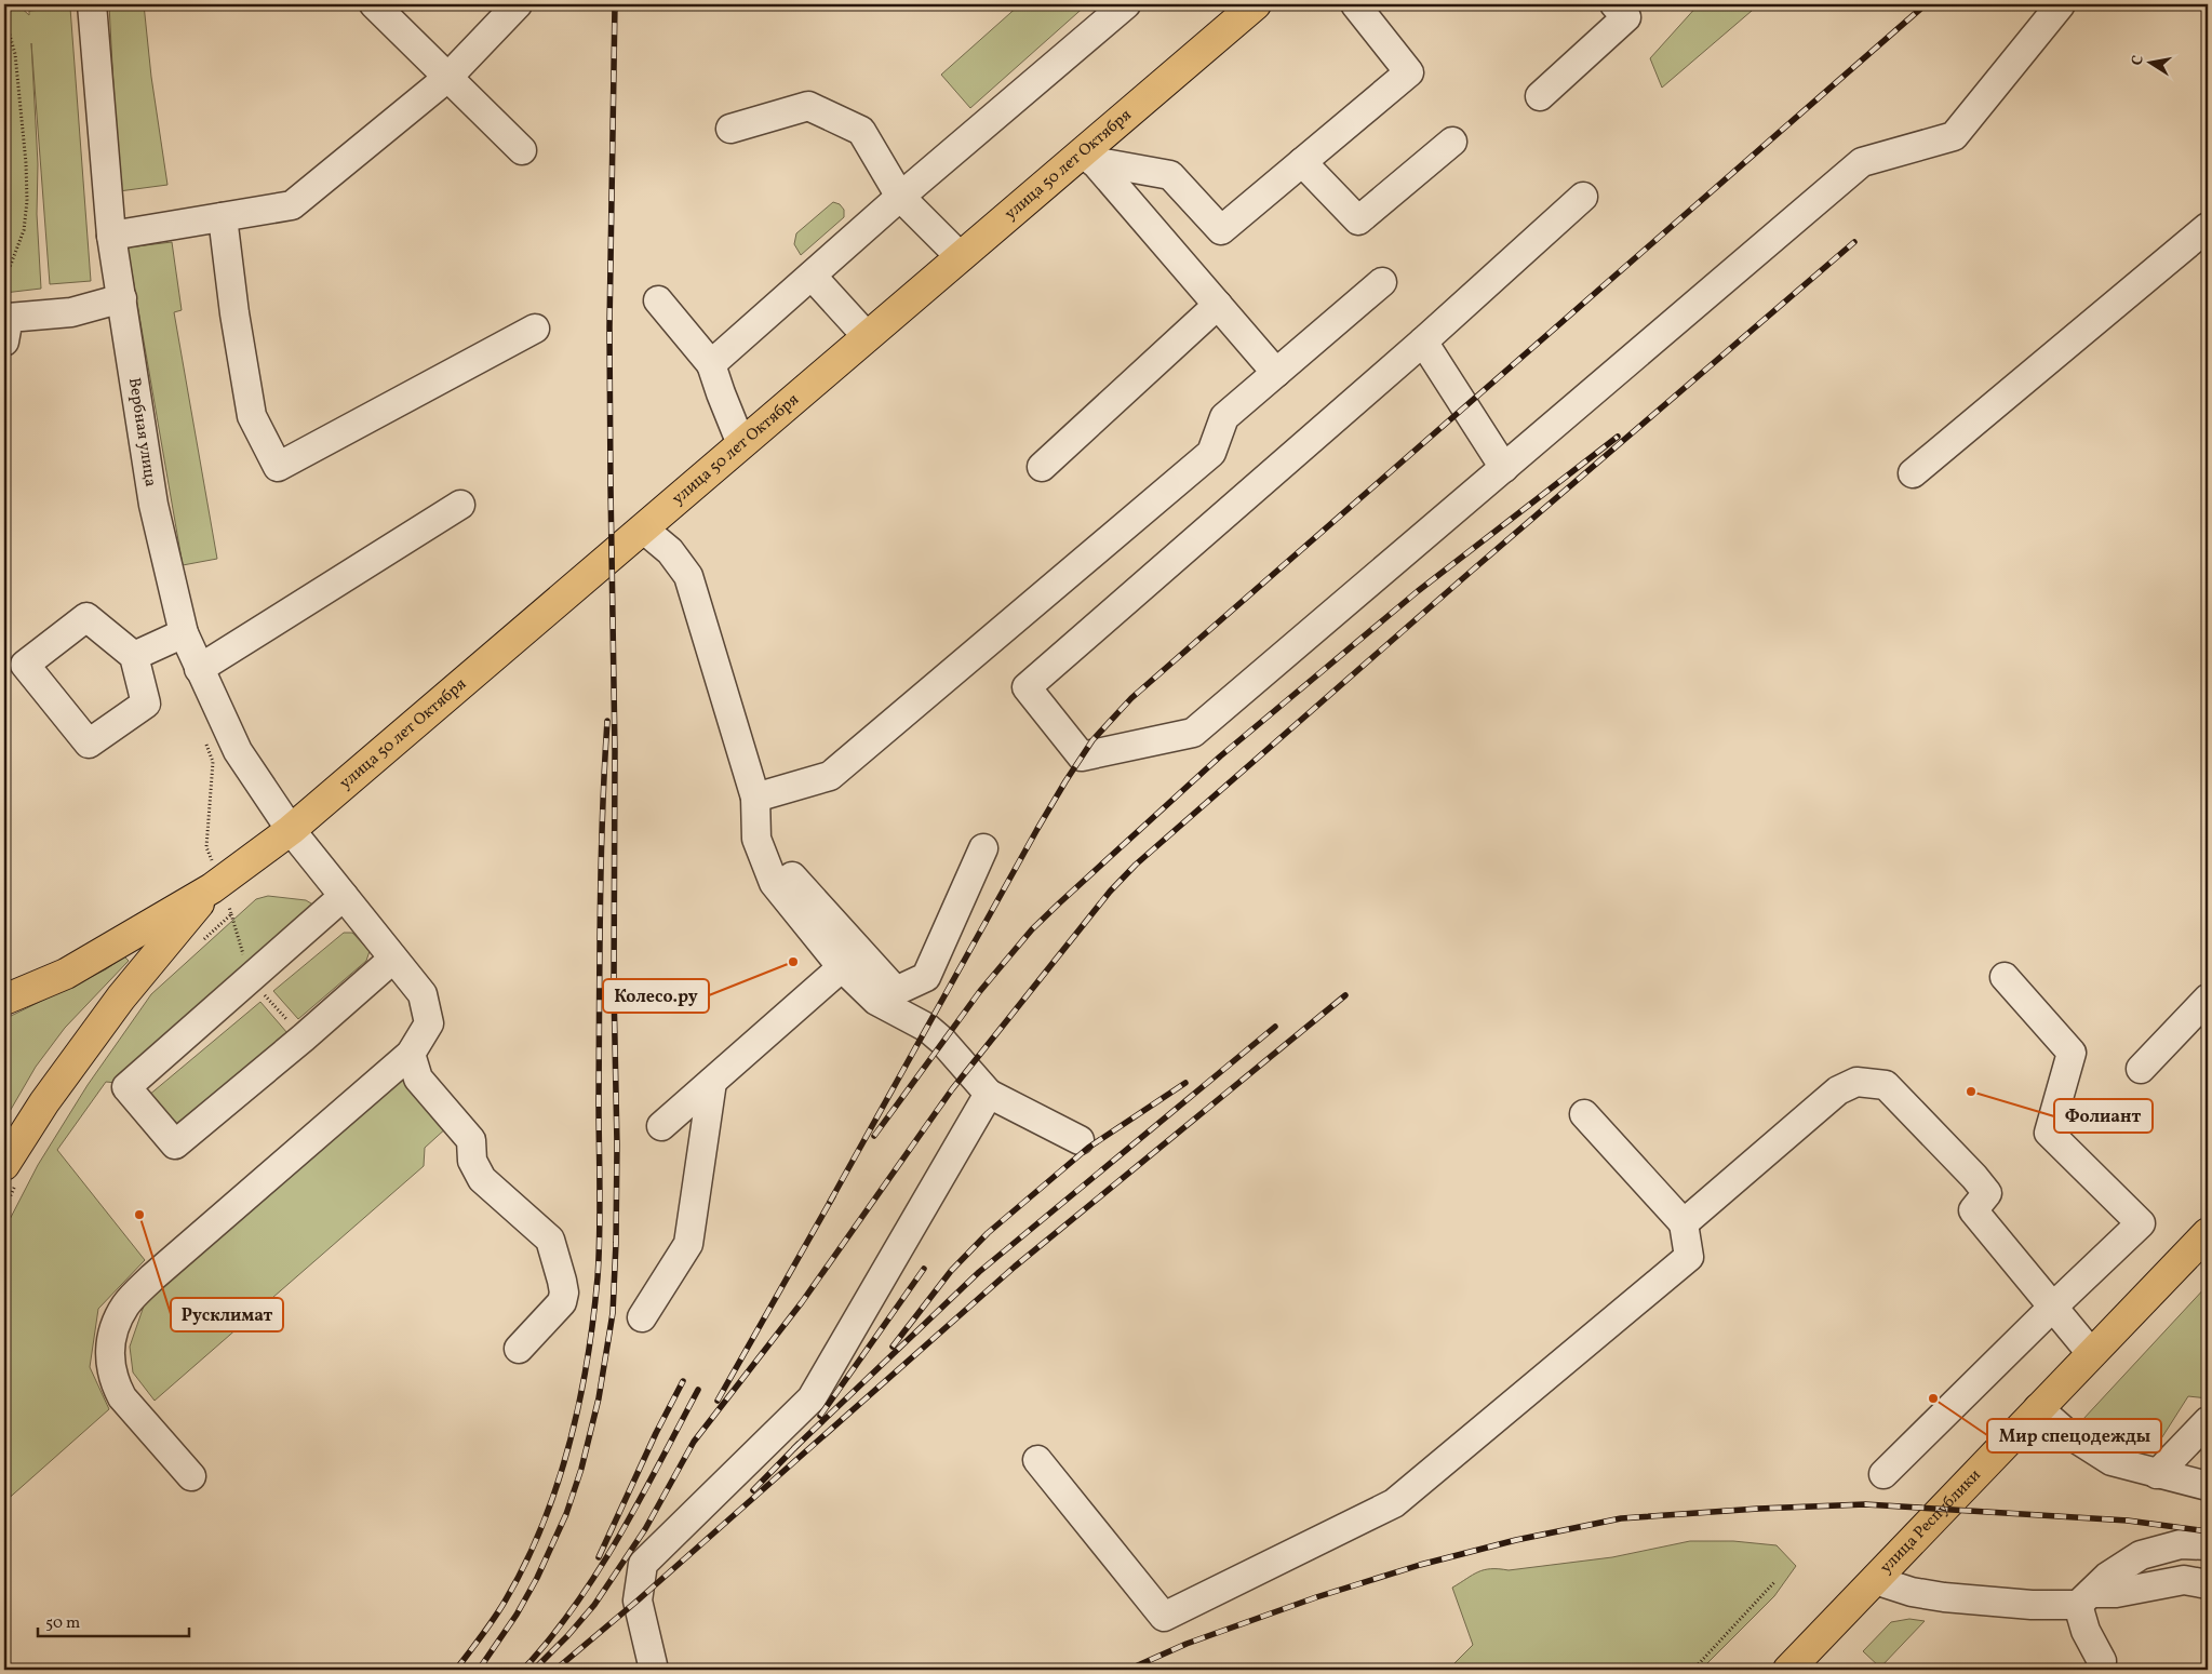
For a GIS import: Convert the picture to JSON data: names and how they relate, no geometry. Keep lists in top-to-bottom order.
{
  "streets": {
    "main road": ["улица 50 лет Октября", "улица Республики"],
    "street": ["Вербная улица"]
  },
  "crossings": [
    ["улица 50 лет Октября", "Вербная улица"]
  ],
  "places": [
    "Колесо.ру",
    "Фолиант",
    "Русклимат",
    "Мир спецодежды"
  ],
  "scale_bar": "50 m",
  "north": "left"
}
